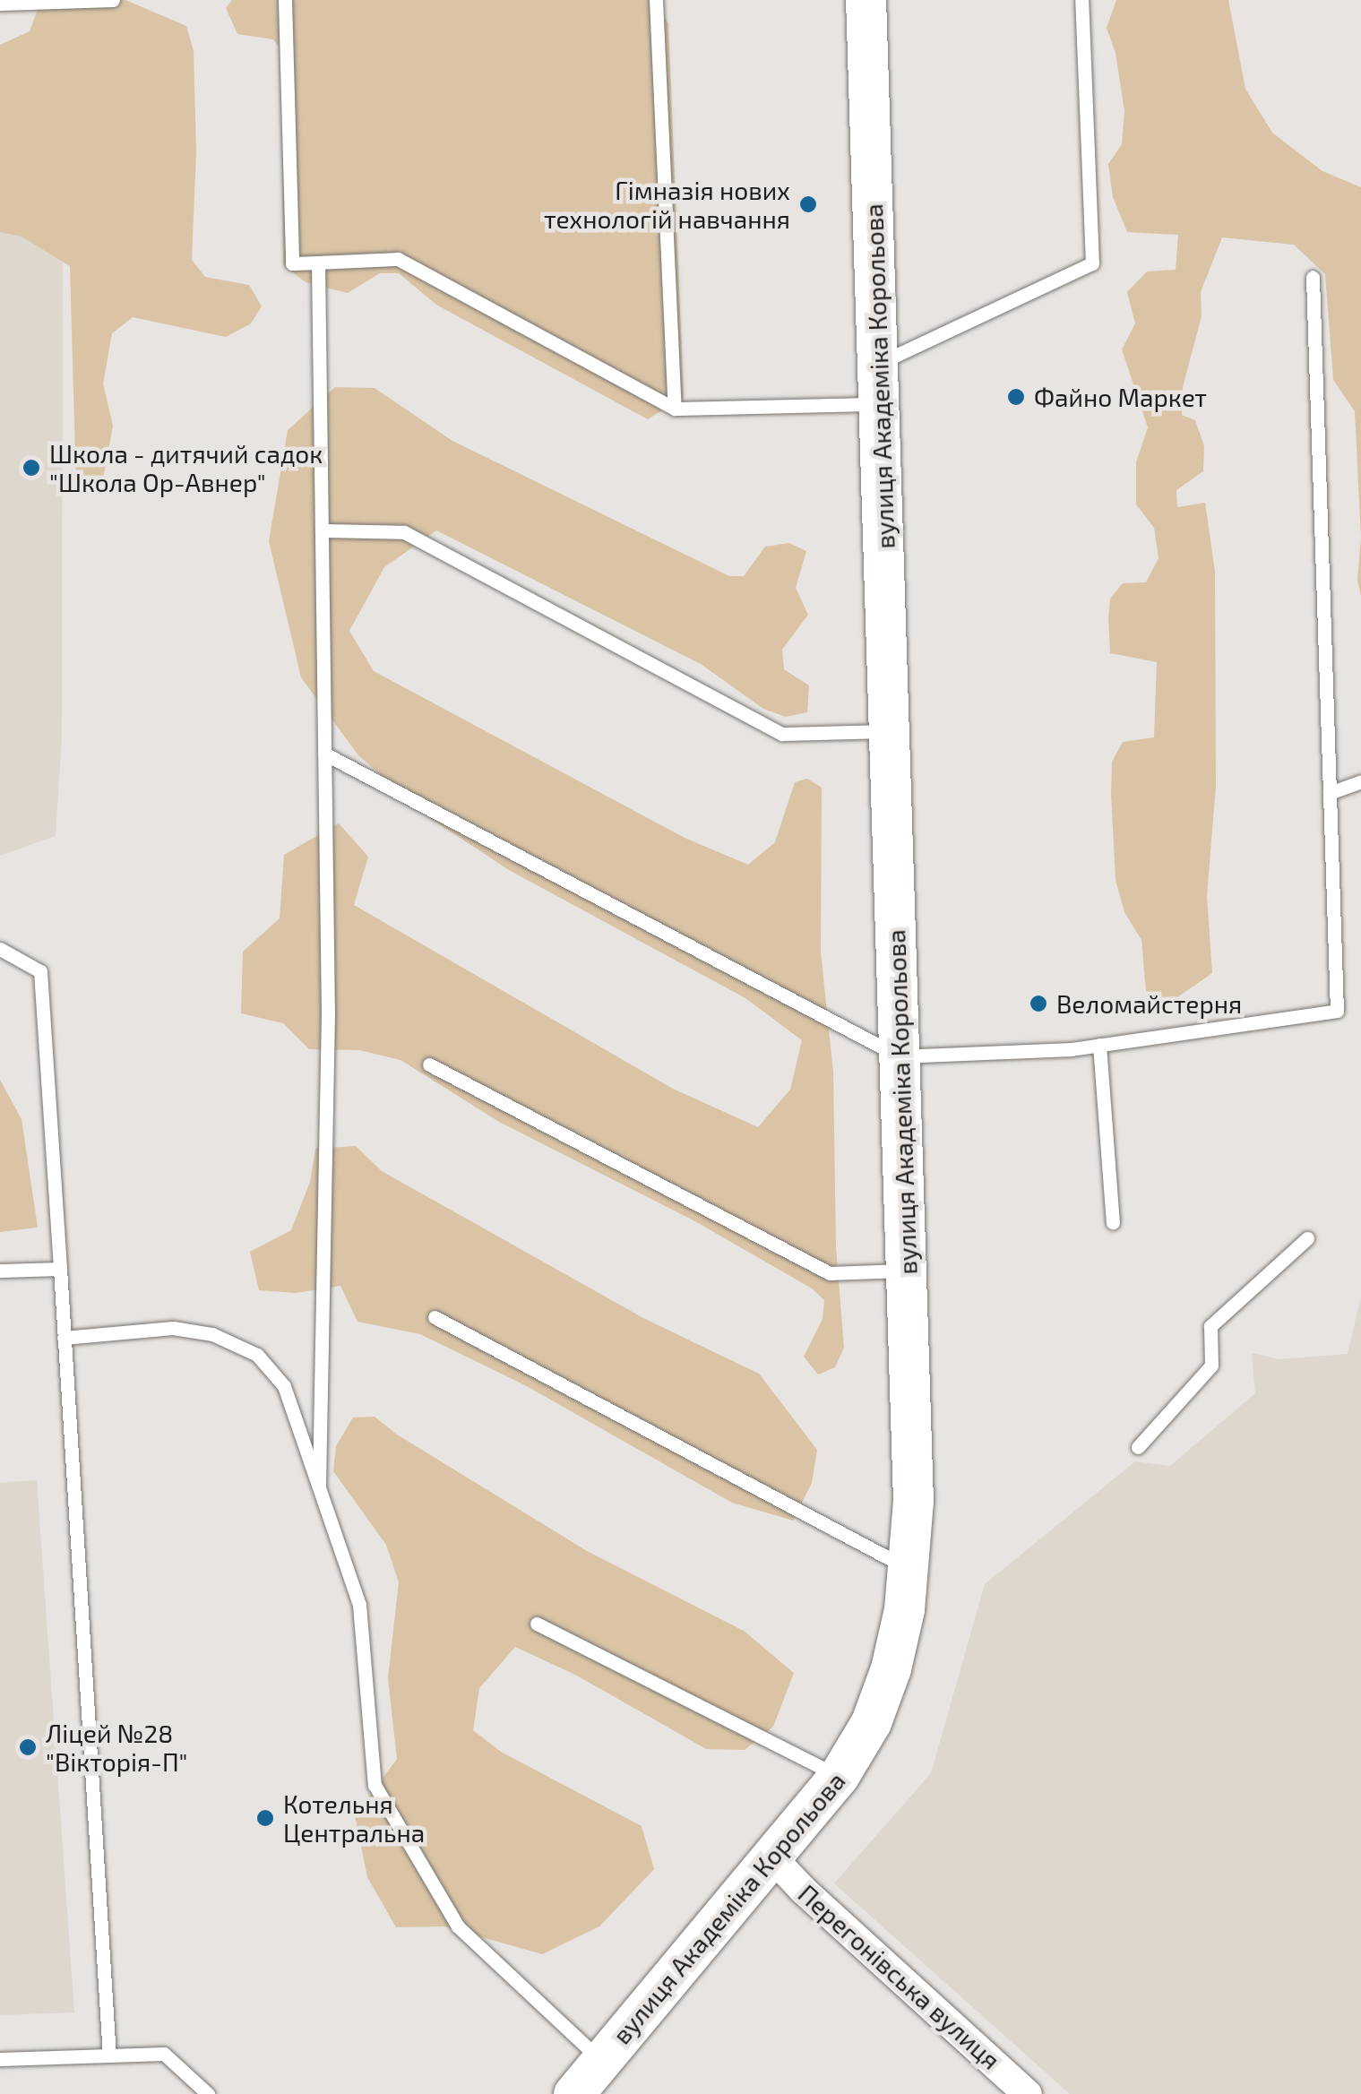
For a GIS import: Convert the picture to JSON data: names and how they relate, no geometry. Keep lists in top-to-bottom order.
{
  "streets": {
    "street": ["вулиця Академіка Корольова", "Перегонівська вулиця"]
  },
  "crossings": [
    ["вулиця Академіка Корольова", "Перегонівська вулиця"]
  ],
  "places": [
    "Гімназія нових технологій навчання",
    "Файно Маркет",
    "Школа - дитячий садок \"Школа Ор-Авнер\"",
    "Веломайстерня",
    "Ліцей №28 \"Вікторія-П\"",
    "Котельня Центральна"
  ]
}
